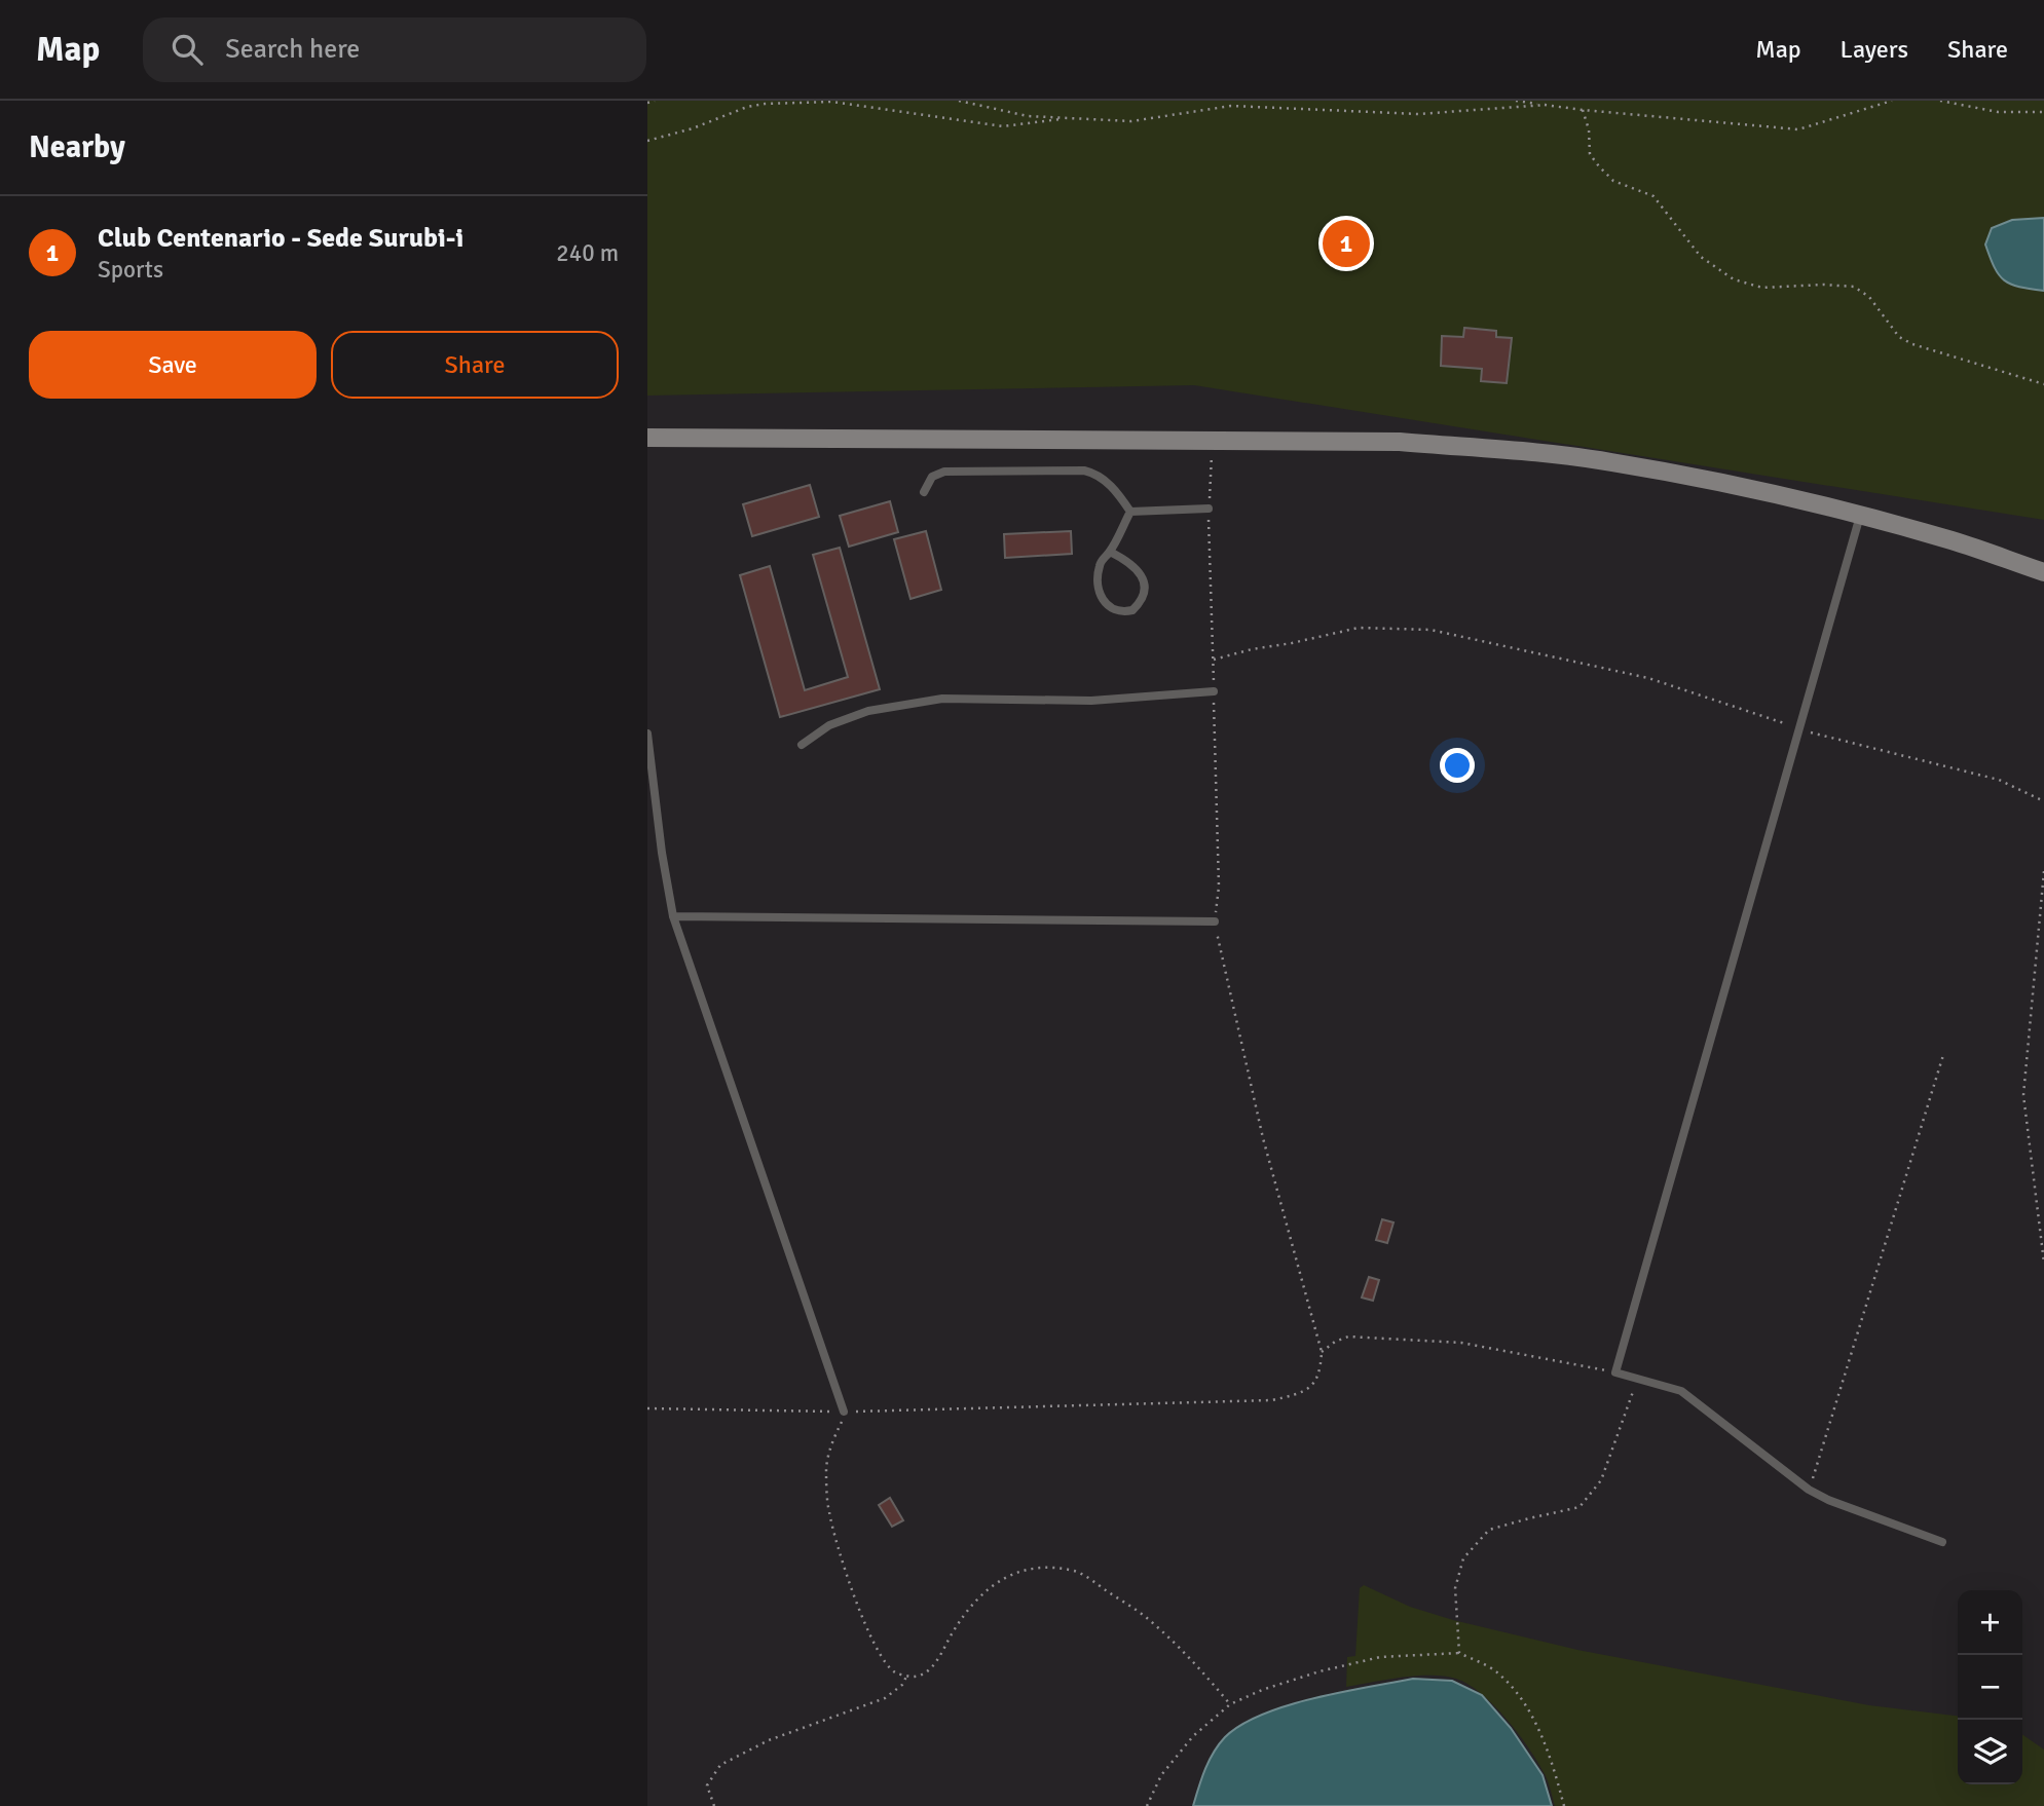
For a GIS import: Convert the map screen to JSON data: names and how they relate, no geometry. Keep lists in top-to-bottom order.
{
  "page": {
    "header": "Map",
    "search": "Search here",
    "nav": ["Map", "Layers", "Share"],
    "heading": "Nearby",
    "list": [
      {
        "mark": "1",
        "name": "Club Centenario - Sede Surubi-i",
        "note": "Sports",
        "value": "240 m"
      }
    ],
    "pins": "1",
    "buttons": ["Save", "Share"],
    "map_buttons": ["+", "−"]
  }
}
